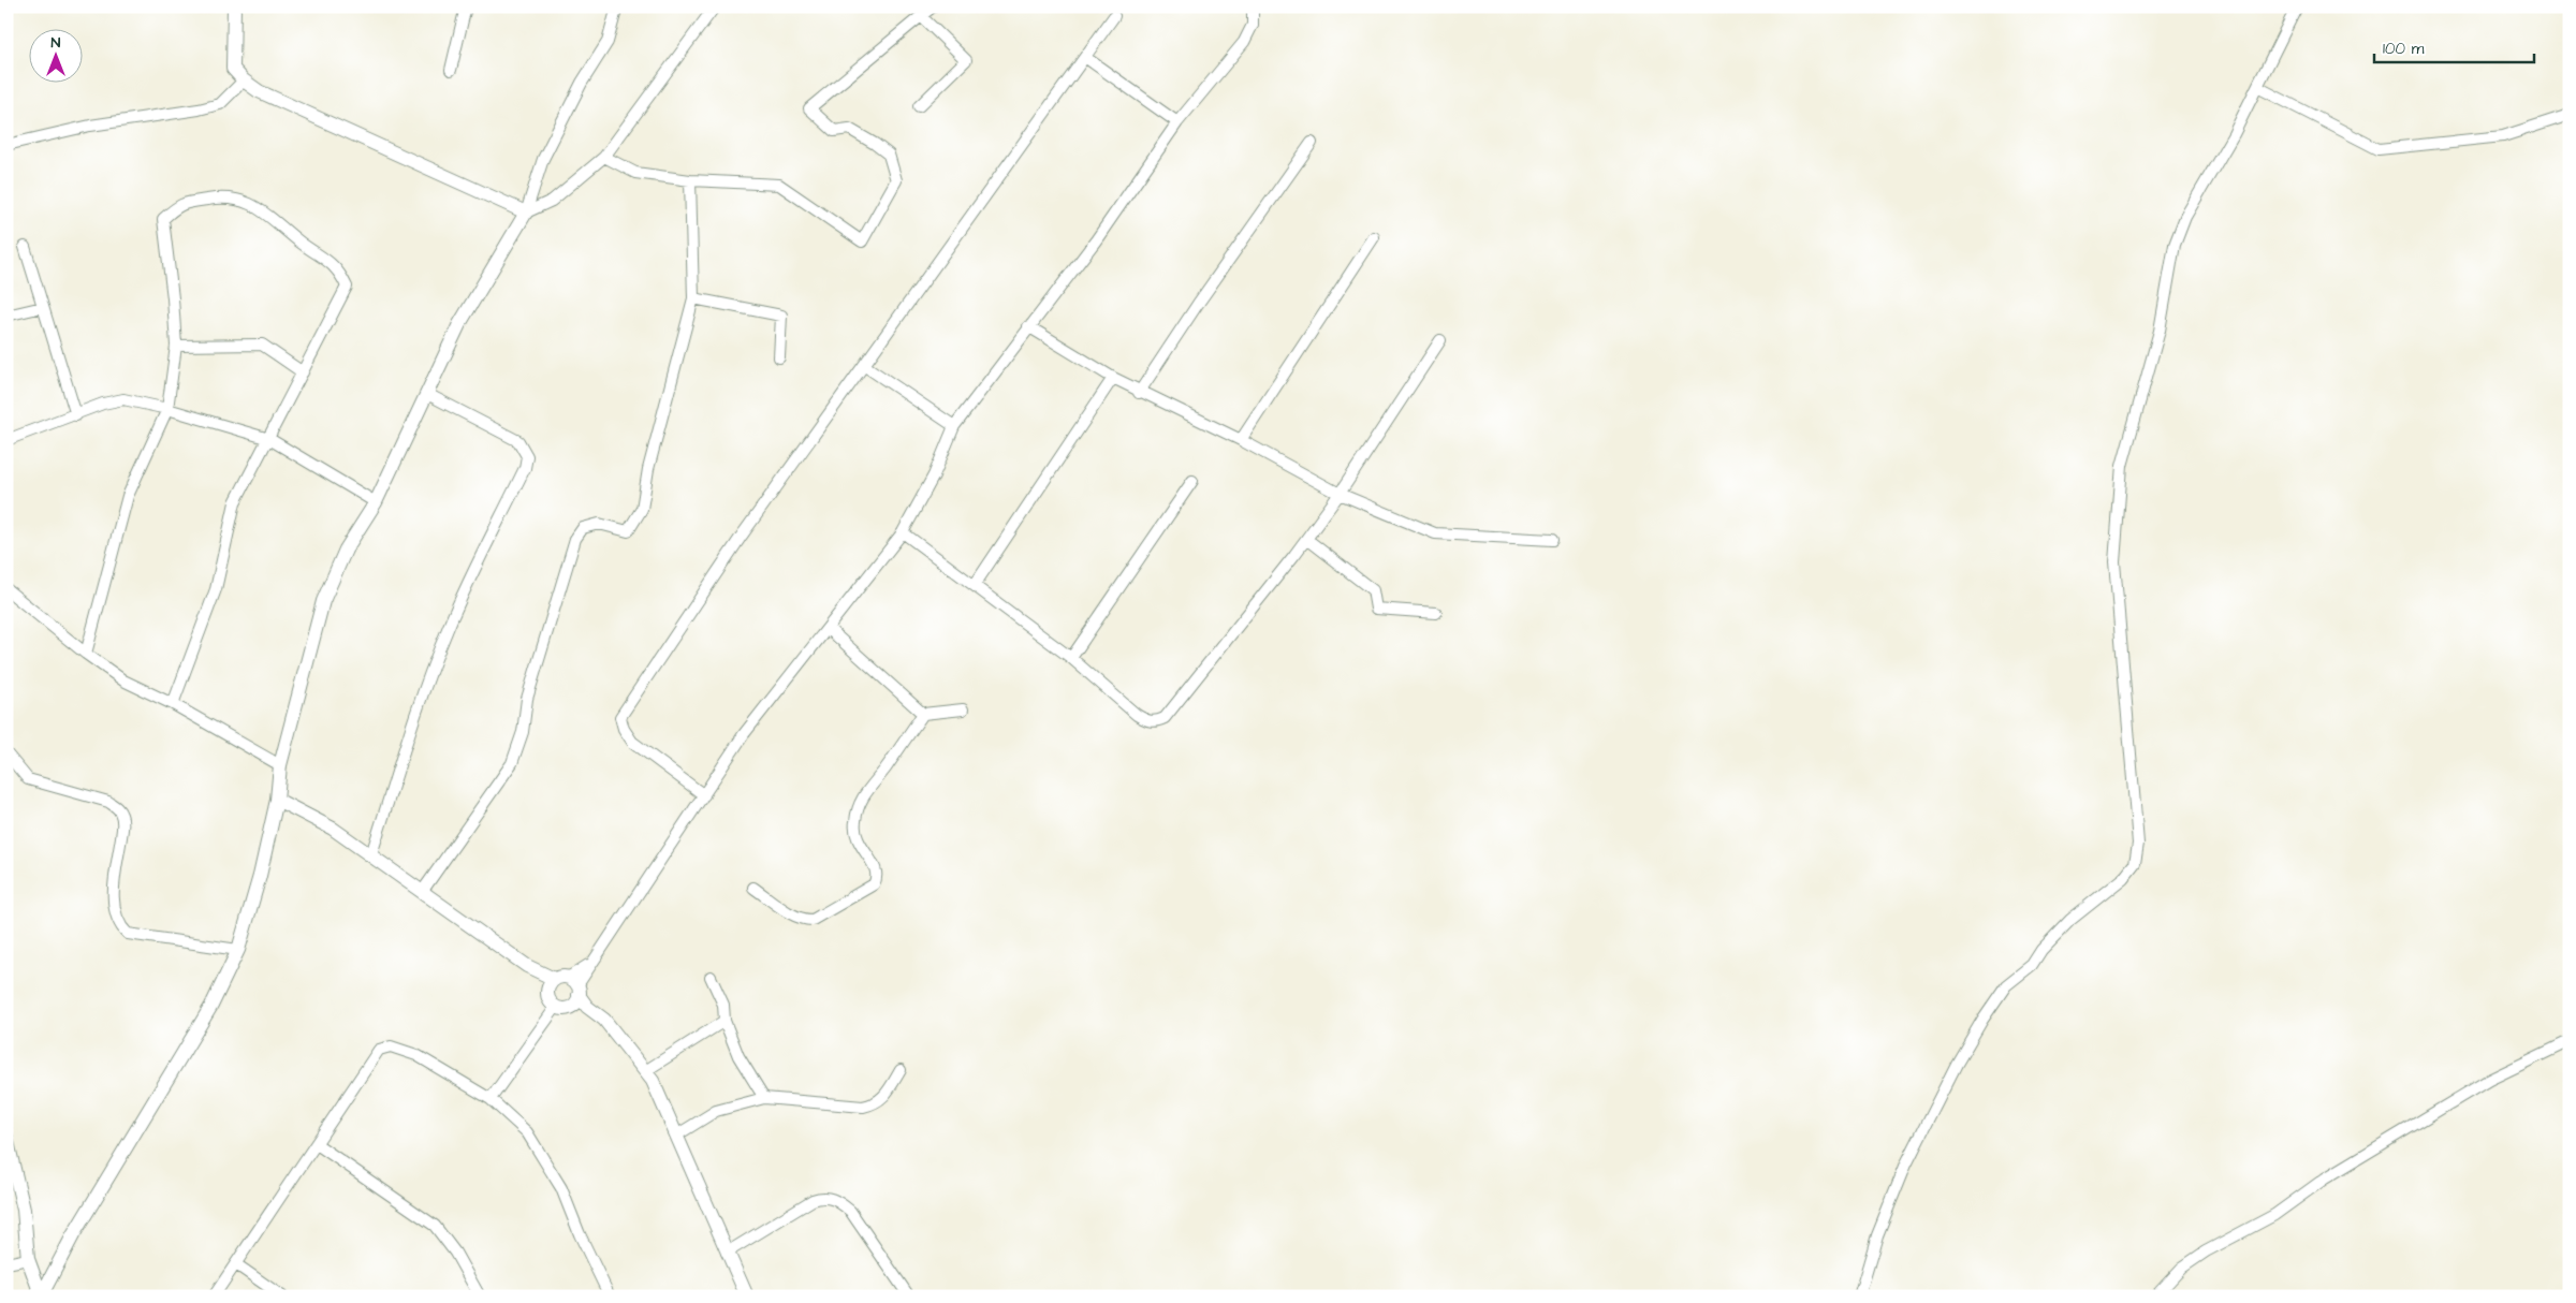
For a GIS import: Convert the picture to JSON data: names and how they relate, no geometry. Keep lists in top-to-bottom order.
{
  "scale_bar": "100 m",
  "north": "top"
}
